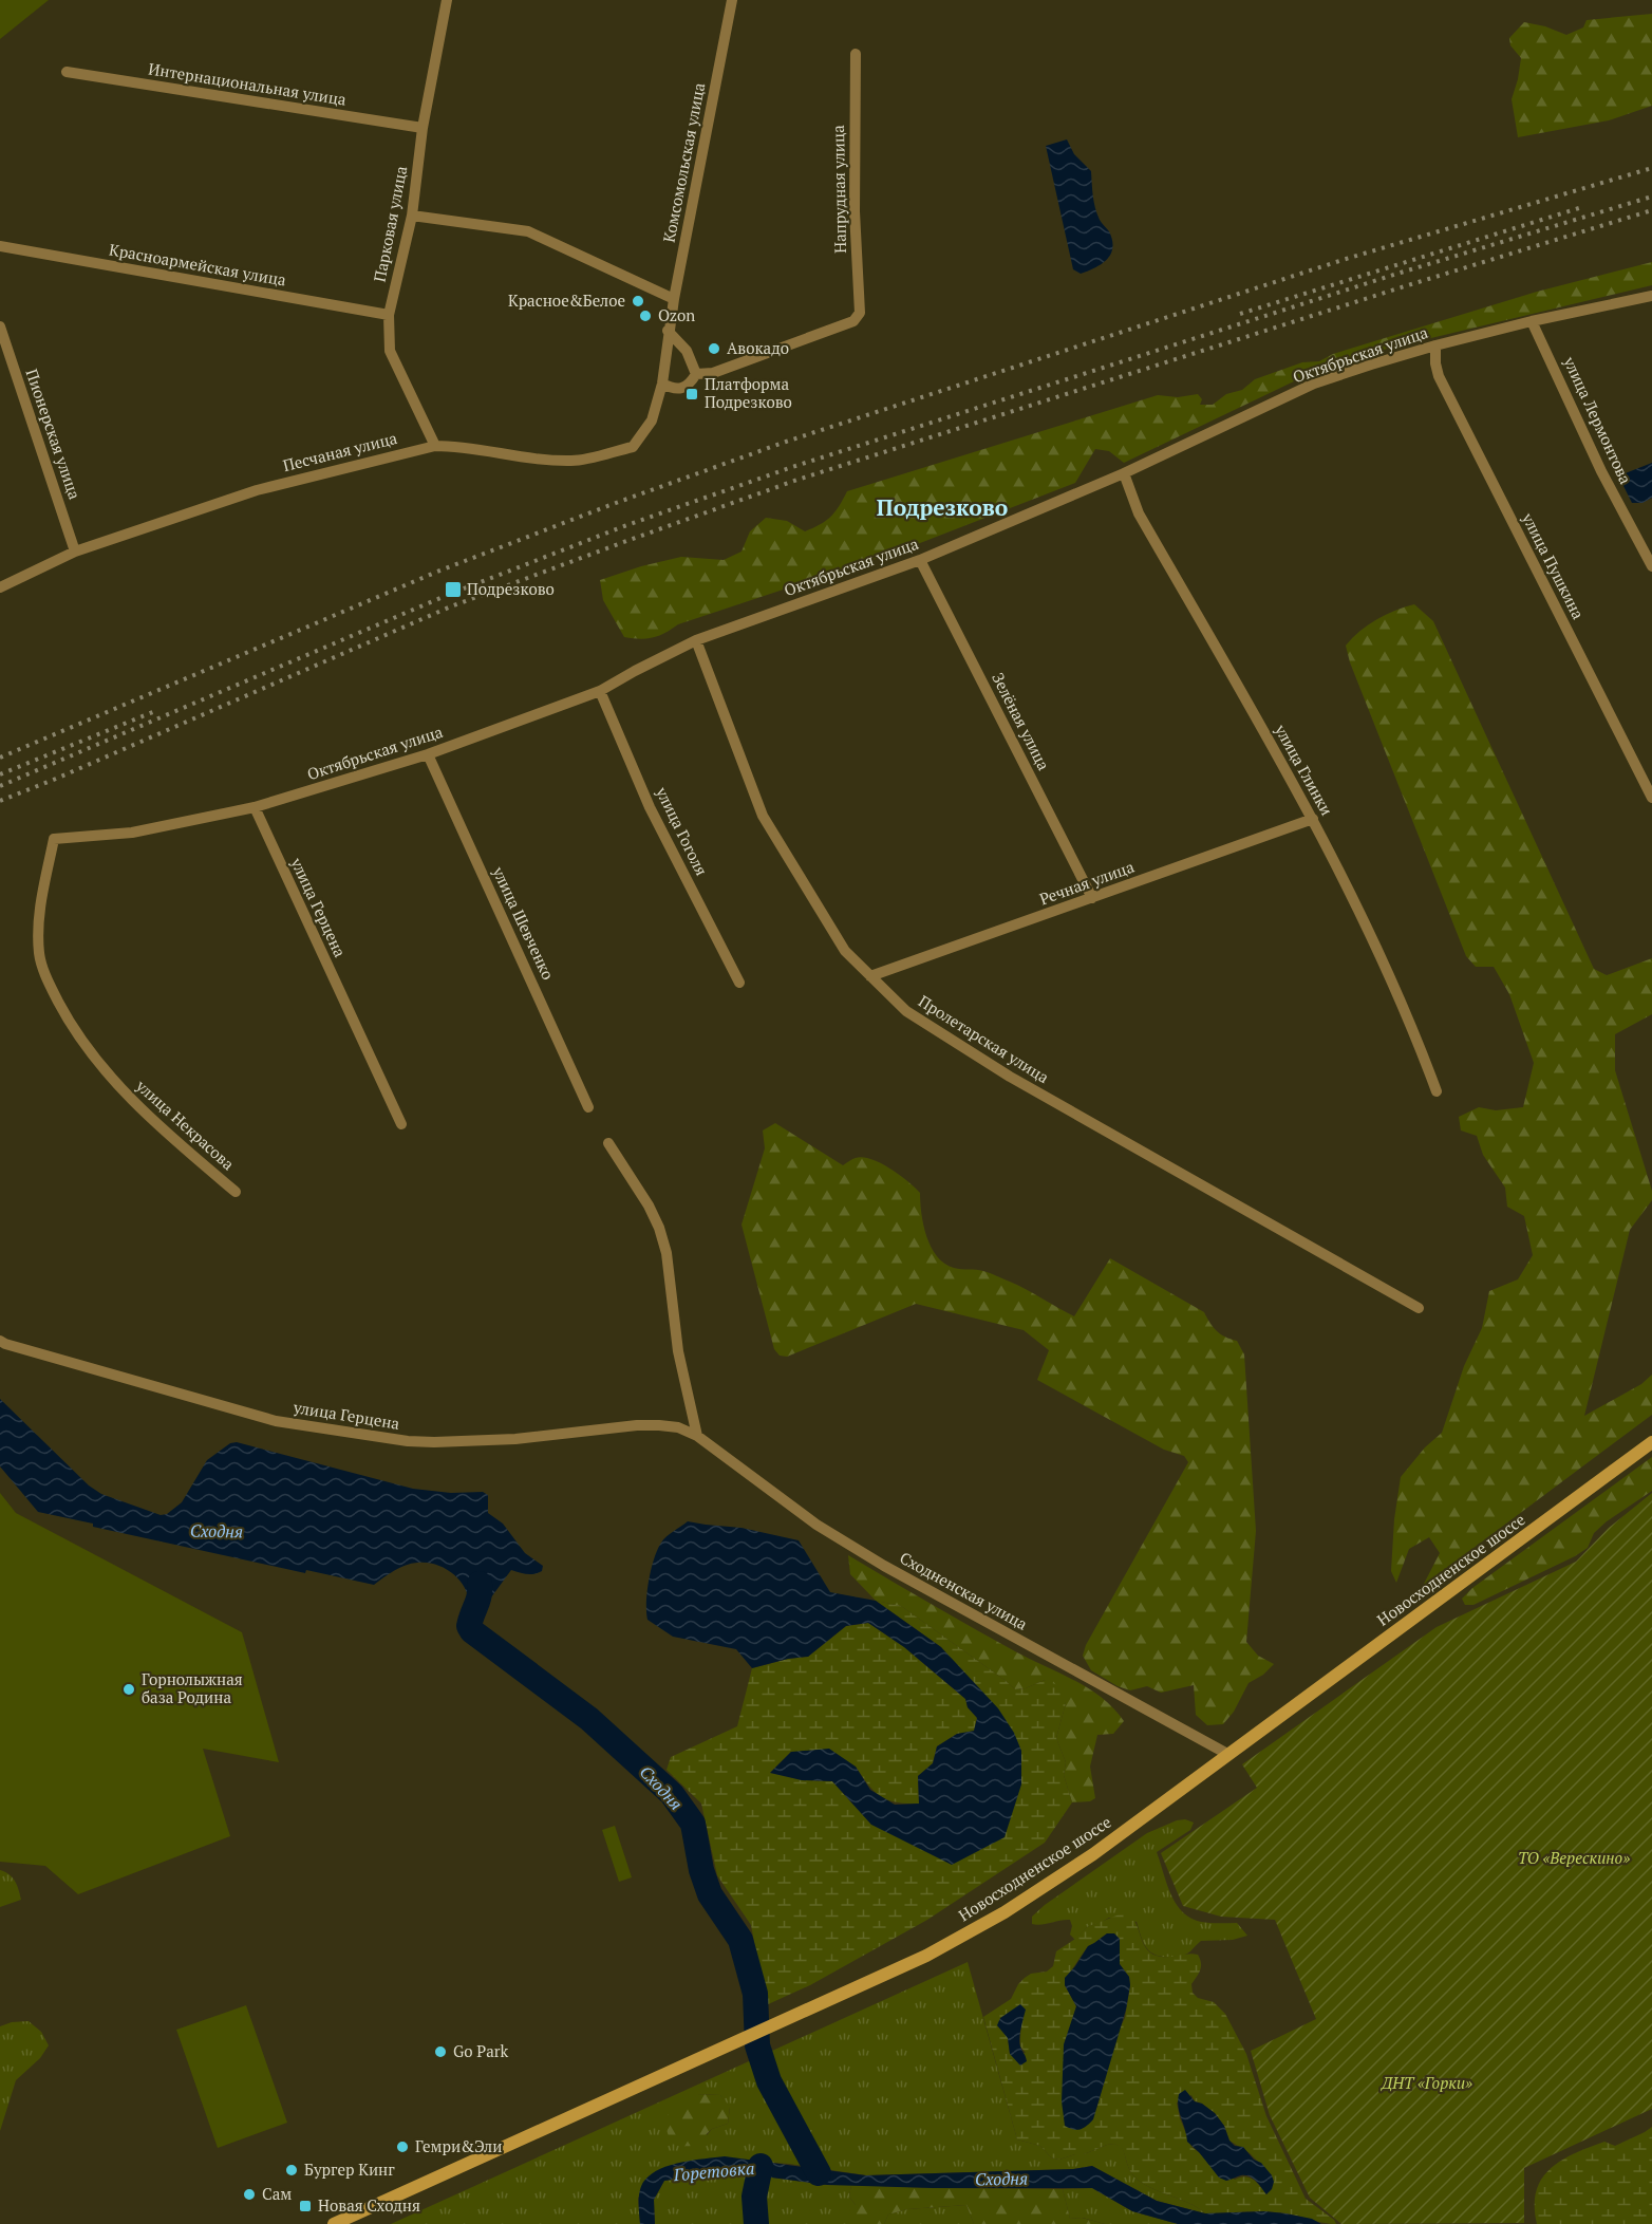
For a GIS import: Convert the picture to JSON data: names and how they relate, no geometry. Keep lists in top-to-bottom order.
{
  "streets": {
    "main road": ["Новосходненское шоссе"],
    "street": [
      "Интернациональная улица",
      "Комсомольская улица",
      "Напрудная улица",
      "Парковая улица",
      "Красноармейская улица",
      "Октябрьская улица",
      "улица Лермонтова",
      "Пионерская улица",
      "Песчаная улица",
      "улица Пушкина",
      "Зелёная улица",
      "улица Глинки",
      "улица Гоголя",
      "Речная улица",
      "улица Герцена",
      "улица Шевченко",
      "Пролетарская улица",
      "улица Некрасова",
      "Сходненская улица"
    ]
  },
  "crossings": [
    ["Интернациональная улица", "Парковая улица"],
    ["Комсомольская улица", "Песчаная улица"],
    ["Парковая улица", "Красноармейская улица"],
    ["Парковая улица", "Песчаная улица"],
    ["Октябрьская улица", "улица Лермонтова"],
    ["Октябрьская улица", "улица Пушкина"],
    ["Октябрьская улица", "Зелёная улица"],
    ["Октябрьская улица", "улица Глинки"],
    ["Октябрьская улица", "улица Гоголя"],
    ["Октябрьская улица", "улица Герцена"],
    ["Октябрьская улица", "улица Шевченко"],
    ["Октябрьская улица", "Пролетарская улица"],
    ["Октябрьская улица", "улица Некрасова"],
    ["Пионерская улица", "Песчаная улица"],
    ["Зелёная улица", "Речная улица"],
    ["улица Глинки", "Речная улица"],
    ["Речная улица", "Пролетарская улица"],
    ["улица Герцена", "Сходненская улица"],
    ["Новосходненское шоссе", "Сходненская улица"]
  ],
  "districts": ["Подрезково"],
  "water": ["Сходня", "Горетовка"],
  "parks": ["ТО «Верескино»", "ДНТ «Горки»"],
  "places": {
    "other": [
      "Красное&Белое",
      "Ozon",
      "Авокадо",
      "Горнолыжная база Родина",
      "Go Park",
      "Гемри&Эли",
      "Бургер Кинг",
      "Сам"
    ],
    "transit": ["Платформа Подрезково", "Подрезково", "Новая Сходня"]
  }
}
